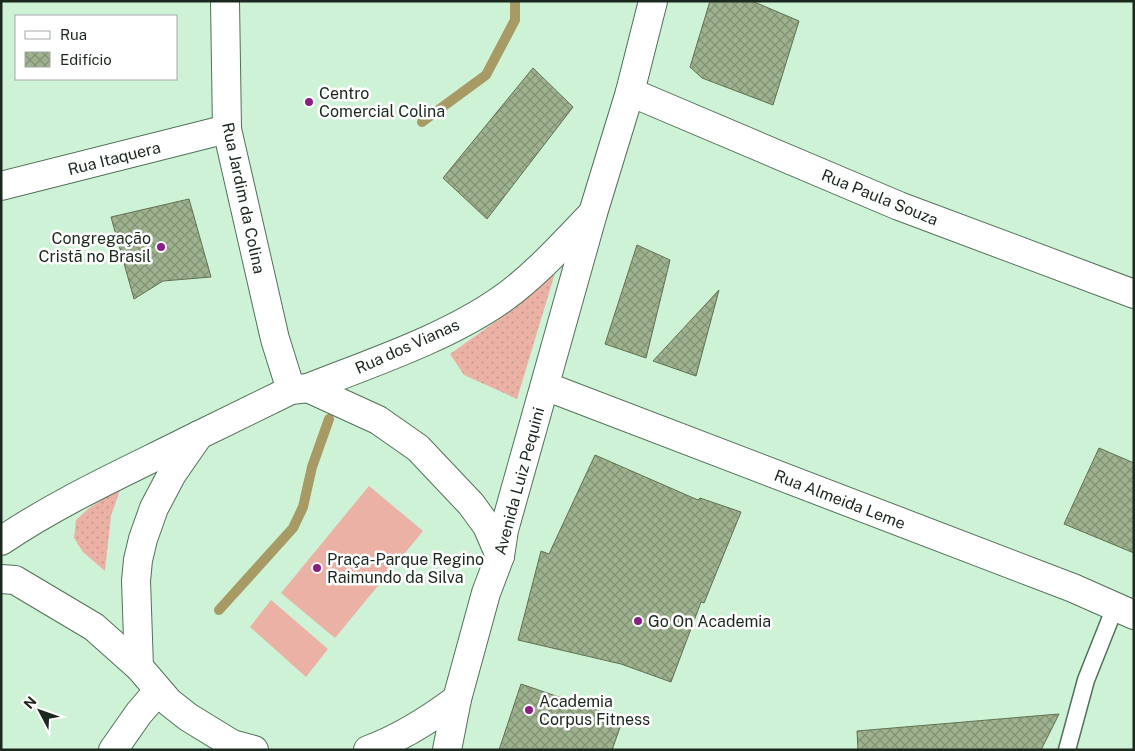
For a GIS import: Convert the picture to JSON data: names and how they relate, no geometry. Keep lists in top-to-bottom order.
{
  "streets": {
    "street": [
      "Rua Itaquera",
      "Rua Paula Souza",
      "Rua Jardim da Colina",
      "Rua dos Vianas",
      "Avenida Luiz Pequini",
      "Rua Almeida Leme"
    ]
  },
  "crossings": [
    ["Rua Itaquera", "Rua Jardim da Colina"],
    ["Rua Paula Souza", "Rua dos Vianas"],
    ["Rua Jardim da Colina", "Rua dos Vianas"],
    ["Rua dos Vianas", "Avenida Luiz Pequini"],
    ["Avenida Luiz Pequini", "Rua Almeida Leme"]
  ],
  "places": [
    "Centro Comercial Colina",
    "Congregação Cristã no Brasil",
    "Praça-Parque Regino Raimundo da Silva",
    "Go On Academia",
    "Academia Corpus Fitness"
  ],
  "legend": ["Rua", "Edifício"],
  "north": "top left"
}
